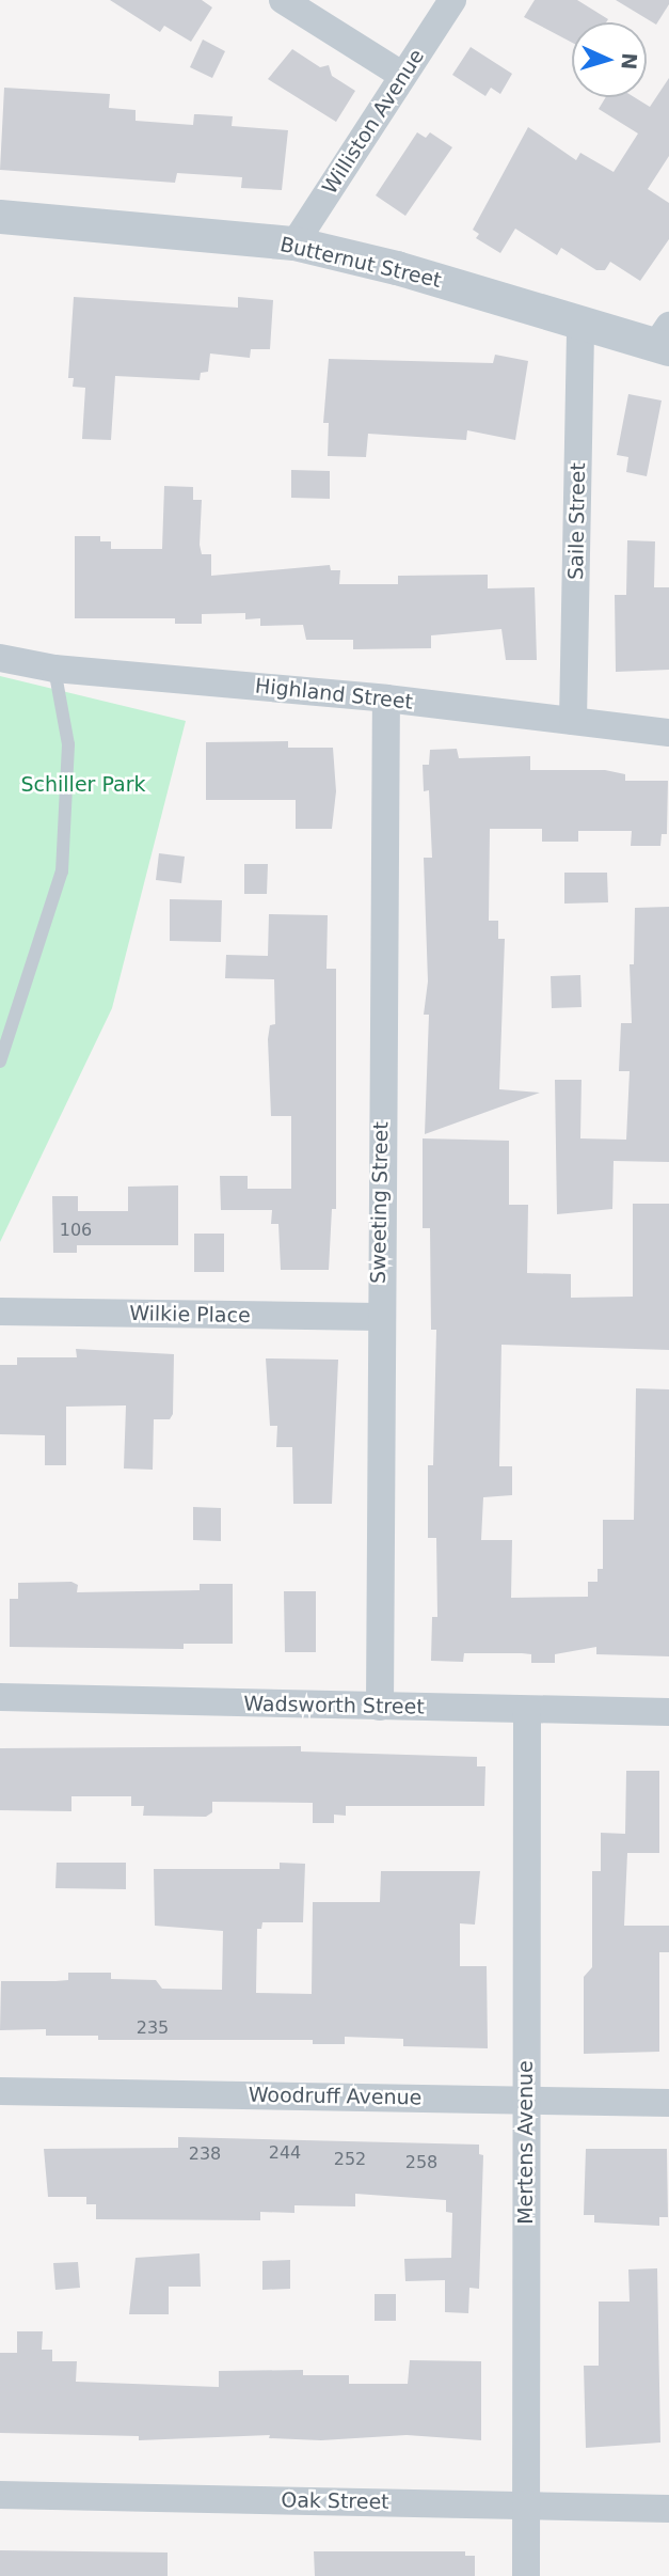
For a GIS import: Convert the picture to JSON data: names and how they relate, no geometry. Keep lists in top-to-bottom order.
{
  "streets": {
    "street": [
      "Williston Avenue",
      "Butternut Street",
      "Saile Street",
      "Highland Street",
      "Sweeting Street",
      "Wilkie Place",
      "Wadsworth Street",
      "Woodruff Avenue",
      "Mertens Avenue",
      "Oak Street"
    ]
  },
  "crossings": [
    ["Williston Avenue", "Butternut Street"],
    ["Butternut Street", "Saile Street"],
    ["Saile Street", "Highland Street"],
    ["Highland Street", "Sweeting Street"],
    ["Sweeting Street", "Wilkie Place"],
    ["Sweeting Street", "Wadsworth Street"],
    ["Wadsworth Street", "Mertens Avenue"],
    ["Woodruff Avenue", "Mertens Avenue"],
    ["Mertens Avenue", "Oak Street"]
  ],
  "parks": ["Schiller Park"],
  "house_numbers": [
    "106",
    "235",
    "244",
    "238",
    "252",
    "258"
  ],
  "north": "right"
}
